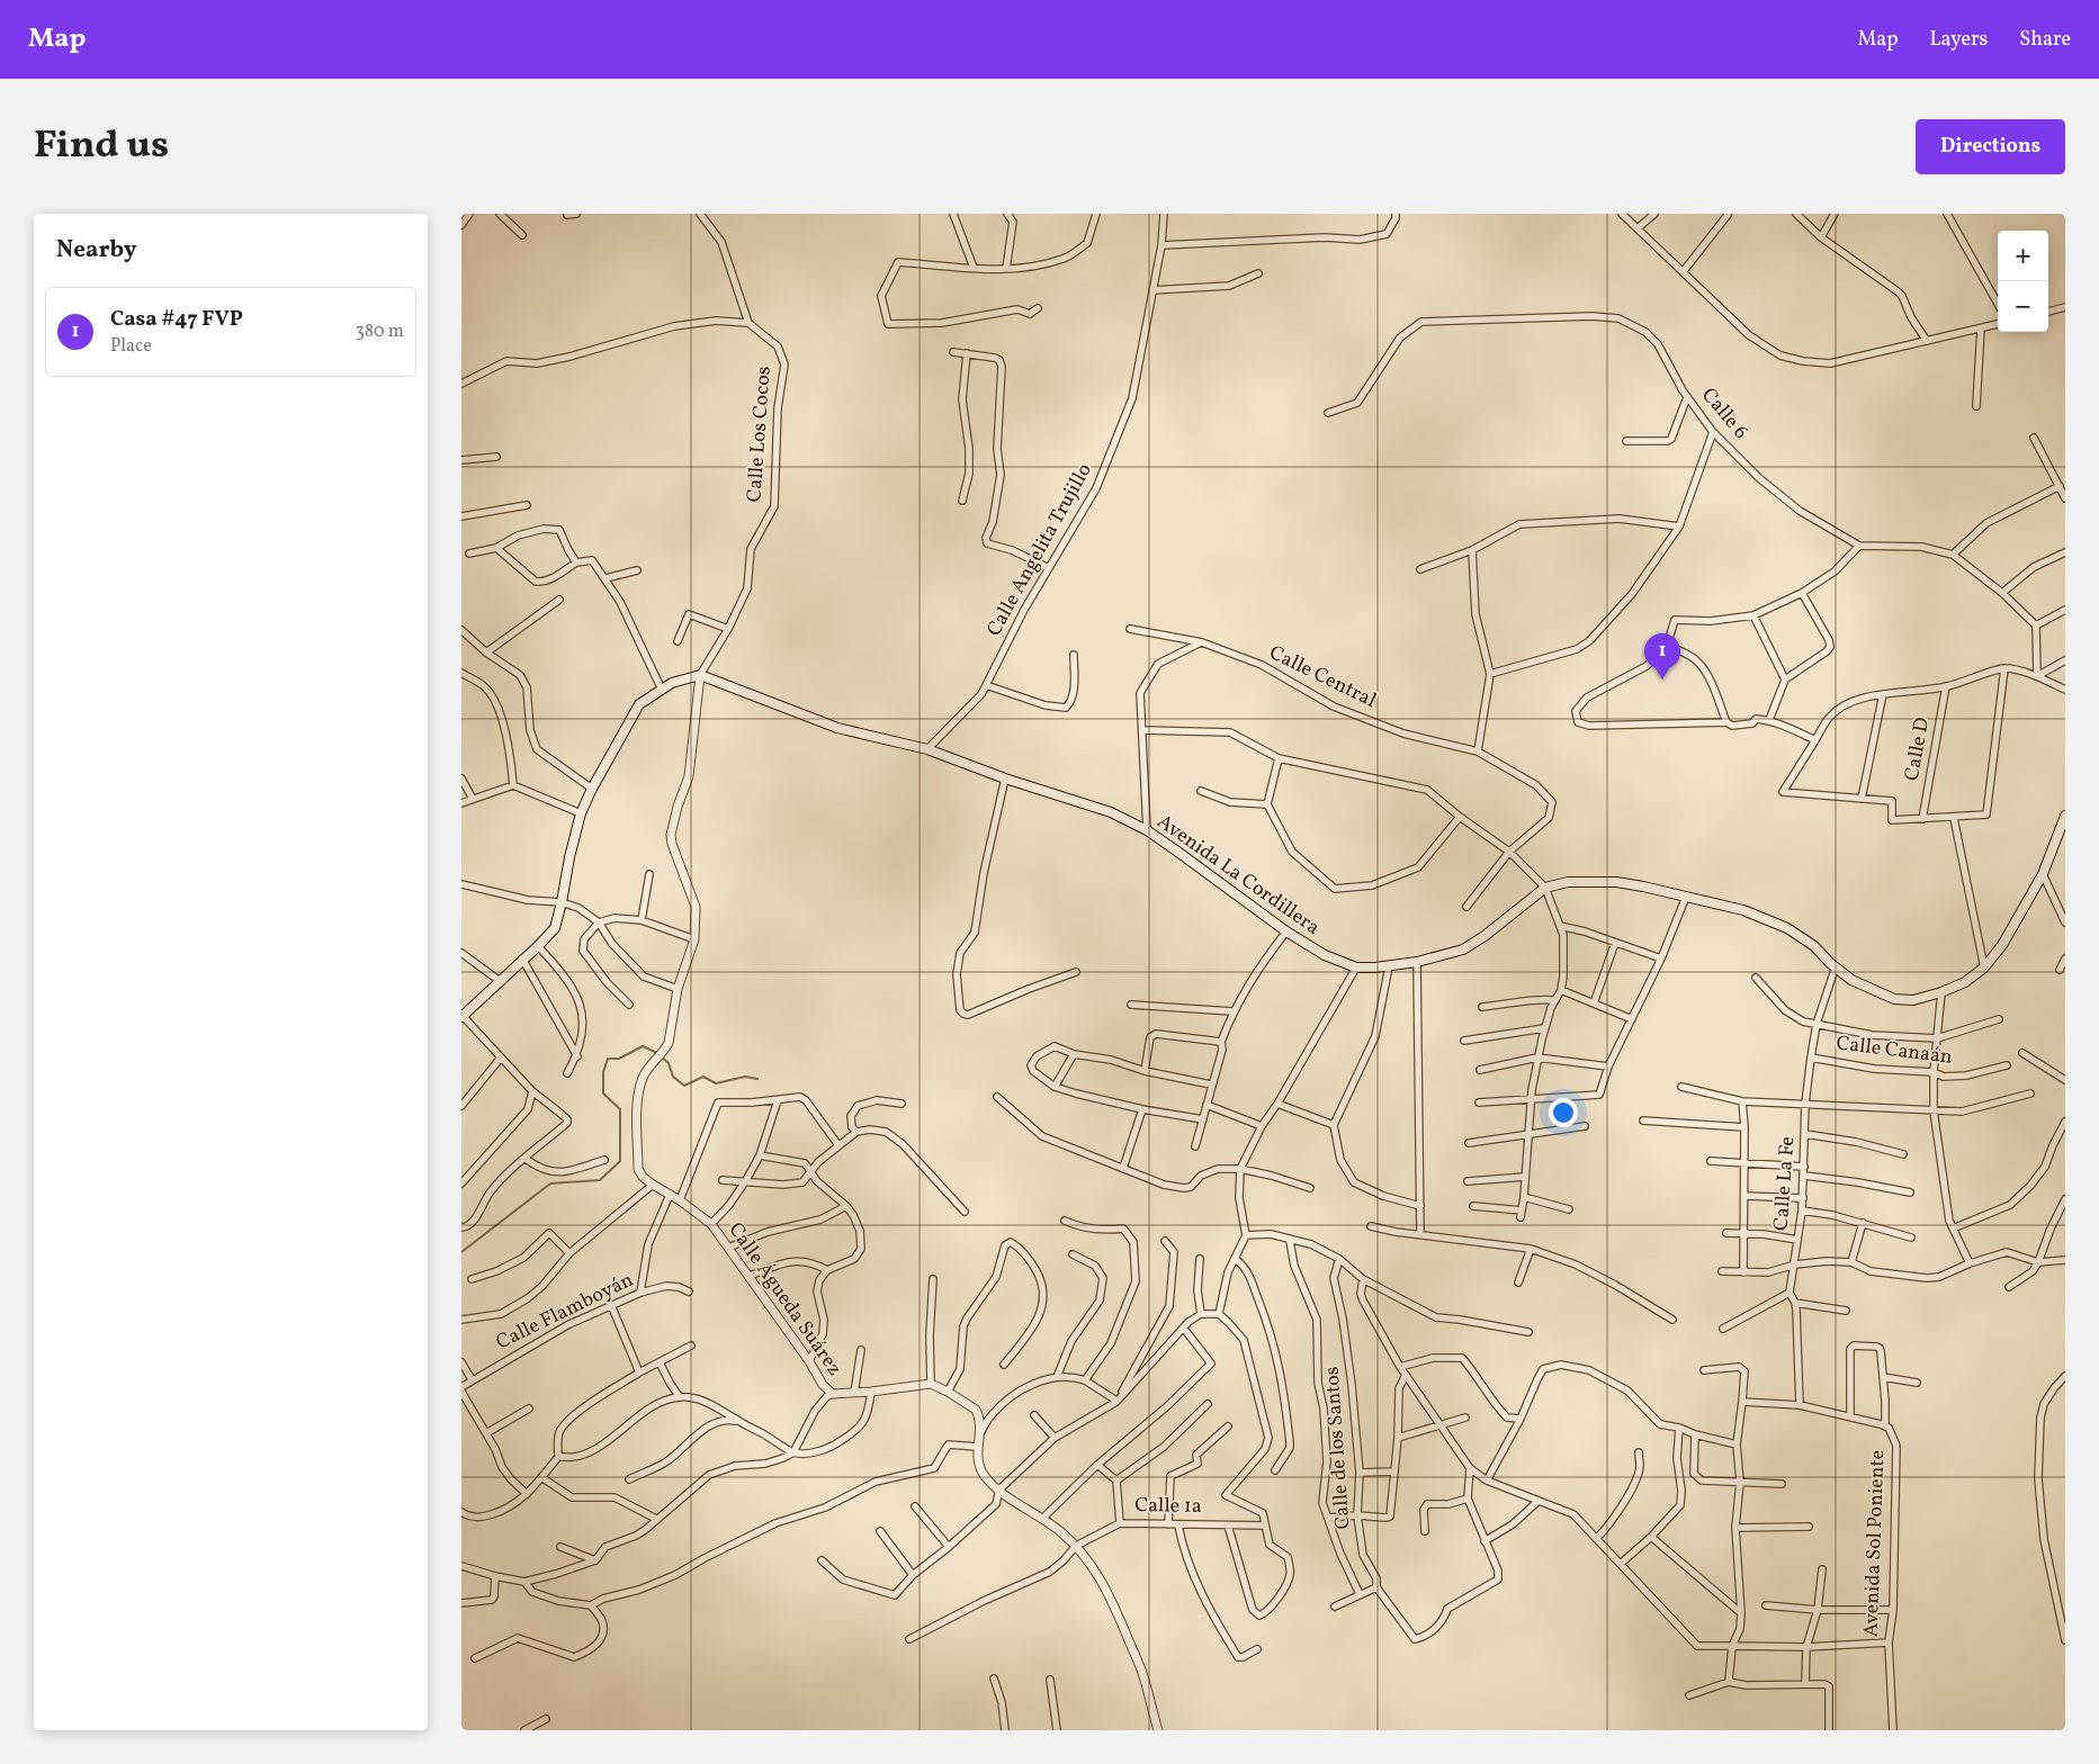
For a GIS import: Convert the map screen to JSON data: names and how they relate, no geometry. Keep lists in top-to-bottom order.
{
  "streets": {
    "main road": ["Avenida La Cordillera"],
    "street": [
      "Calle 6",
      "Calle Los Cocos",
      "Calle Angelita Trujillo",
      "Calle Central",
      "Calle D",
      "Calle Canaán",
      "Calle La Fe",
      "Calle Águeda Suárez",
      "Calle Flamboyán",
      "Calle de los Santos",
      "Calle 1a",
      "Avenida Sol Poniente"
    ]
  },
  "crossings": [
    ["Calle Los Cocos", "Avenida La Cordillera"],
    ["Calle Los Cocos", "Calle Águeda Suárez"],
    ["Calle Angelita Trujillo", "Avenida La Cordillera"],
    ["Avenida La Cordillera", "Calle La Fe"],
    ["Avenida La Cordillera", "Calle Águeda Suárez"],
    ["Calle Canaán", "Calle La Fe"]
  ],
  "page": {
    "header": "Map",
    "nav": ["Map", "Layers", "Share"],
    "title": "Find us",
    "buttons": "Directions",
    "heading": "Nearby",
    "map_buttons": ["+", "−"],
    "list": [
      {
        "mark": "1",
        "name": "Casa #47 FVP",
        "note": "Place",
        "value": "380 m"
      }
    ],
    "pins": "1"
  }
}
